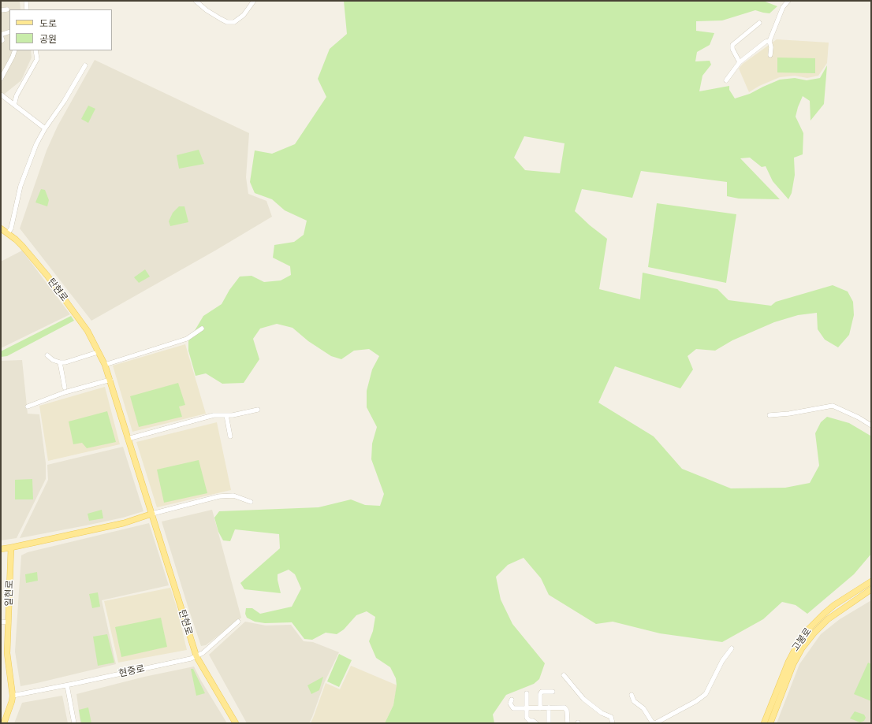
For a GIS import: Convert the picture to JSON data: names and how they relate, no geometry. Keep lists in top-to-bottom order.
{
  "streets": {
    "main road": ["탄현로", "일현로", "고봉로"],
    "street": ["현중로"]
  },
  "crossings": [
    ["탄현로", "현중로"],
    ["일현로", "현중로"]
  ],
  "legend": ["도로", "공원"]
}
